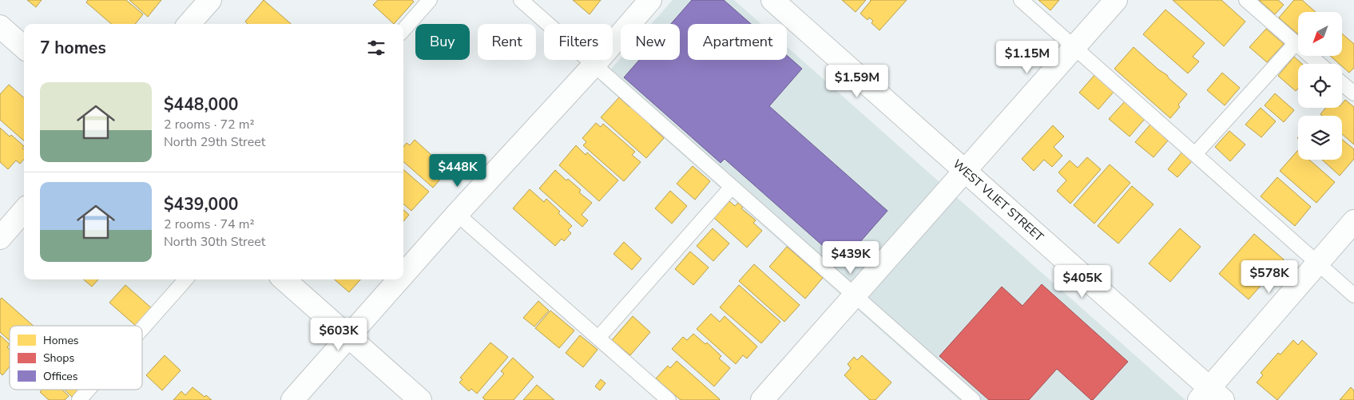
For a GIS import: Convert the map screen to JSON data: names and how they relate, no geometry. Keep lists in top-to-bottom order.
{
  "streets": {
    "street": ["WEST VLIET STREET"]
  },
  "legend": ["Homes", "Shops", "Offices"],
  "north": "bottom left",
  "page": {
    "chip": [
      "Buy",
      "Rent",
      "Filters",
      "New",
      "Apartment"
    ],
    "heading": "7 homes",
    "price": [
      "$1.15M",
      "$1.59M",
      "$448K",
      "$439K",
      "$578K",
      "$405K",
      "$603K"
    ],
    "list": [
      {
        "name": "$448,000",
        "note": "2 rooms · 72 m² · North 29th Street"
      },
      {
        "name": "$439,000",
        "note": "2 rooms · 74 m² · North 30th Street"
      }
    ]
  }
}
